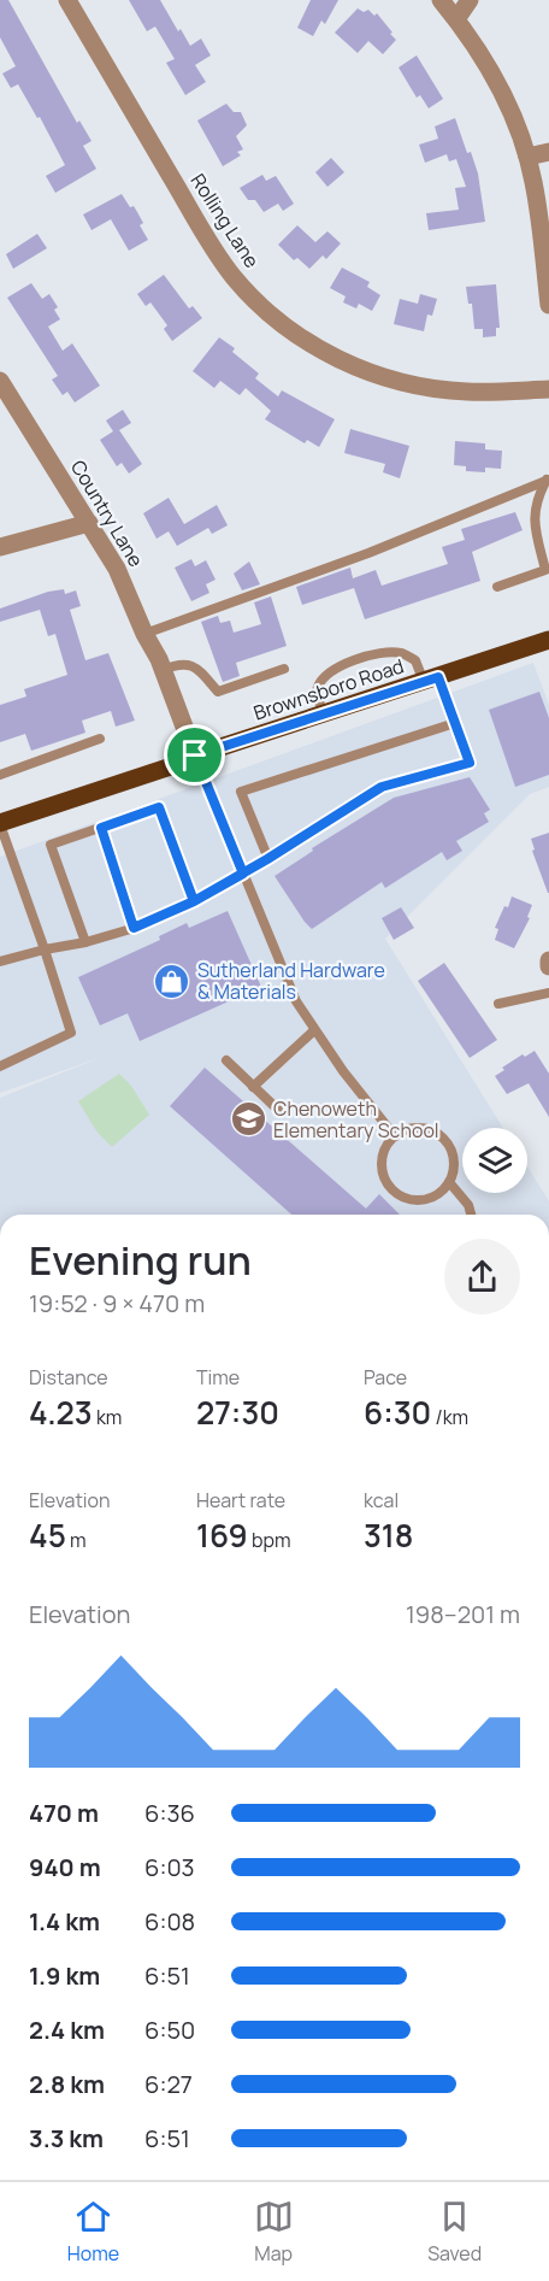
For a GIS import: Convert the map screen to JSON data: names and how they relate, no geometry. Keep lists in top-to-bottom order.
{
  "streets": {
    "main road": ["Brownsboro Road"],
    "street": ["Rolling Lane", "Country Lane"]
  },
  "crossings": [
    ["Country Lane", "Brownsboro Road"]
  ],
  "places": {
    "shop": ["Sutherland Hardware & Materials"],
    "school or university": ["Chenoweth Elementary School"]
  },
  "page": {
    "heading": ["Evening run", "19:52 · 9 × 470 m"],
    "stats": [
      ["Distance", "4.23 km"],
      ["Time", "27:30"],
      ["Pace", "6:30 /km"],
      ["Elevation", "45 m"],
      ["Heart rate", "169 bpm"],
      ["kcal", "318"]
    ],
    "chart": ["Elevation", "198–201 m"],
    "list": [
      {
        "name": "470 m",
        "note": "6:36"
      },
      {
        "name": "940 m",
        "note": "6:03"
      },
      {
        "name": "1.4 km",
        "note": "6:08"
      },
      {
        "name": "1.9 km",
        "note": "6:51"
      },
      {
        "name": "2.4 km",
        "note": "6:50"
      },
      {
        "name": "2.8 km",
        "note": "6:27"
      },
      {
        "name": "3.3 km",
        "note": "6:51"
      }
    ],
    "tabs": ["Home", "Map", "Saved"]
  }
}
